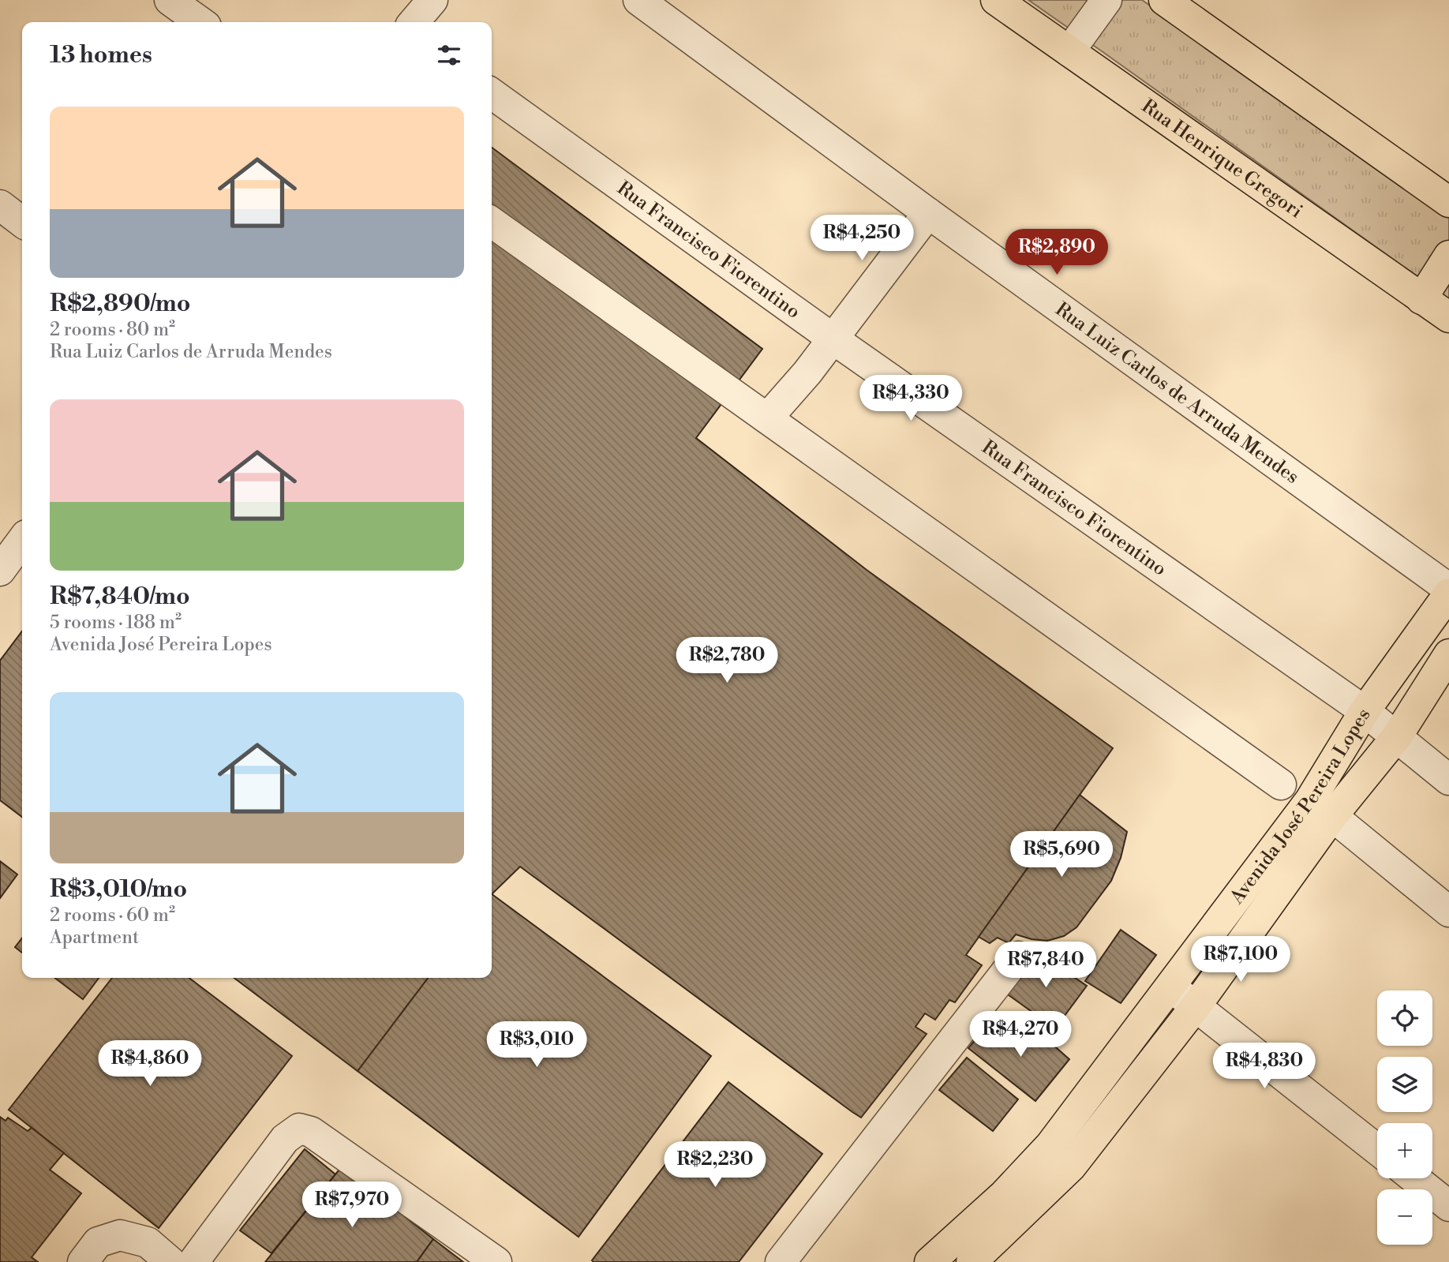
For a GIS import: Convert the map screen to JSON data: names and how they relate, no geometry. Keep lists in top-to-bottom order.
{
  "streets": {
    "main road": ["Rua Henrique Gregori", "Avenida José Pereira Lopes"],
    "street": ["Rua Francisco Fiorentino", "Rua Luiz Carlos de Arruda Mendes"]
  },
  "crossings": [
    ["Rua Francisco Fiorentino", "Avenida José Pereira Lopes"]
  ],
  "page": {
    "heading": "13 homes",
    "list": [
      {
        "name": "R$2,890/mo",
        "note": "2 rooms · 80 m² · Rua Luiz Carlos de Arruda Mendes"
      },
      {
        "name": "R$7,840/mo",
        "note": "5 rooms · 188 m² · Avenida José Pereira Lopes"
      },
      {
        "name": "R$3,010/mo",
        "note": "2 rooms · 60 m² · Apartment"
      }
    ],
    "price": [
      "R$4,250",
      "R$2,890",
      "R$4,330",
      "R$2,780",
      "R$5,690",
      "R$7,100",
      "R$7,840",
      "R$4,270",
      "R$3,010",
      "R$4,860",
      "R$4,830",
      "R$2,230",
      "R$7,970"
    ],
    "map_buttons": ["+", "−"]
  }
}
